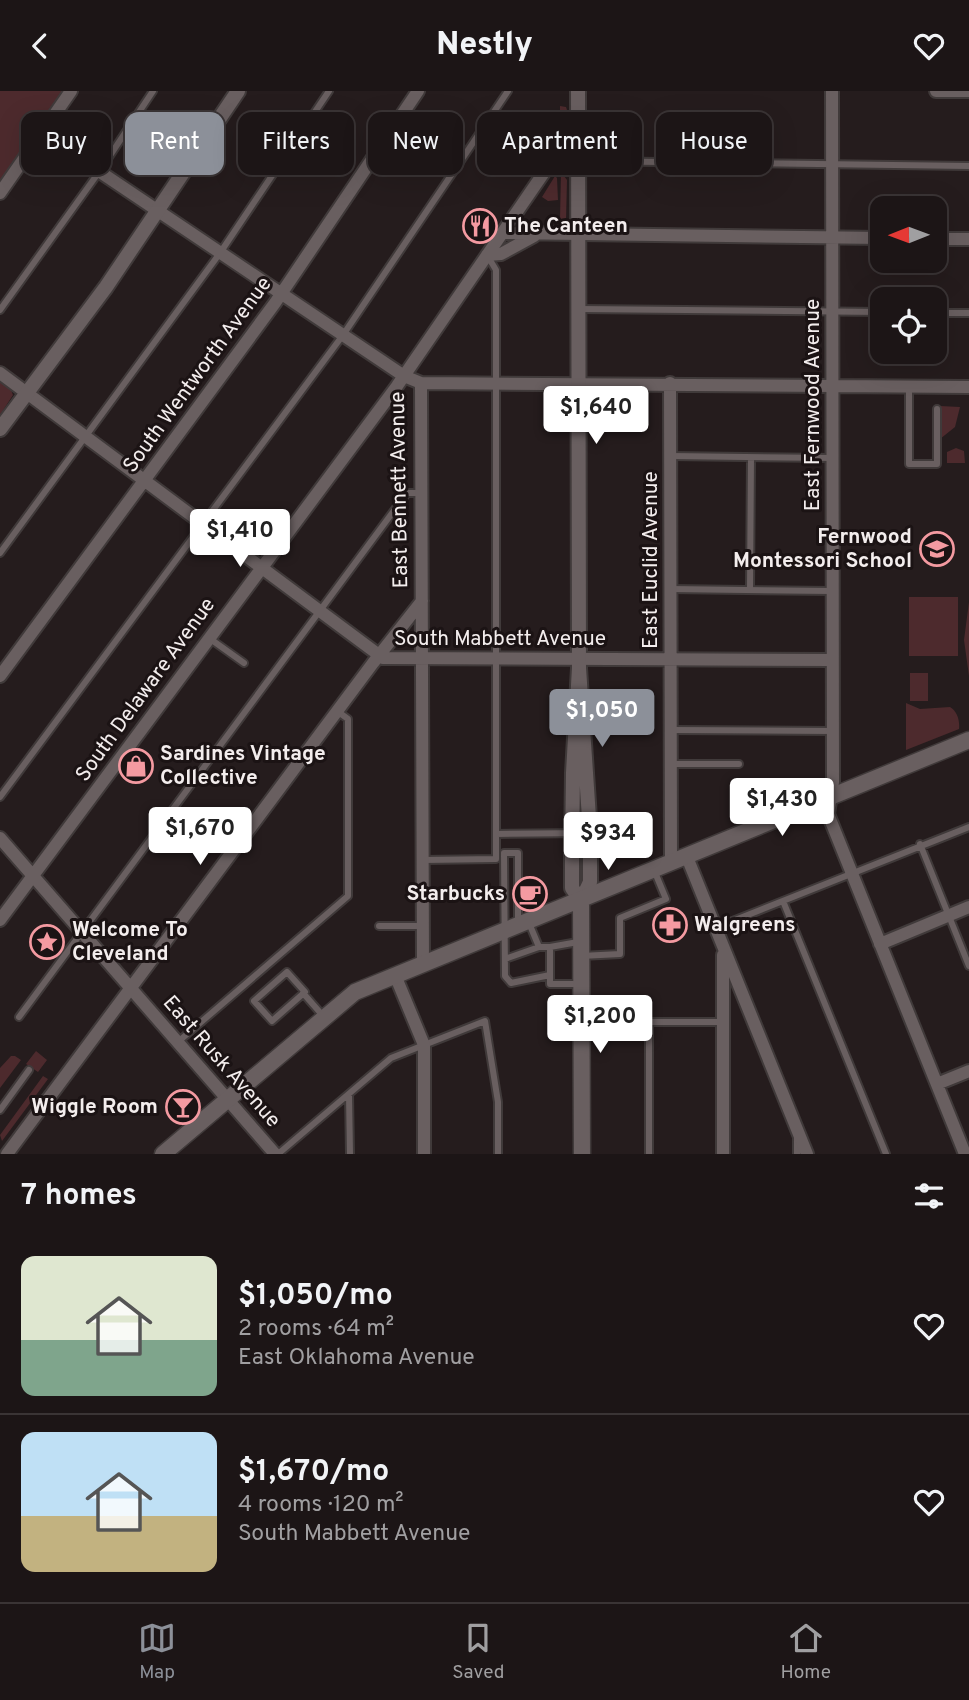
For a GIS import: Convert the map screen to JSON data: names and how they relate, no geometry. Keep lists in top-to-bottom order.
{
  "streets": {
    "street": [
      "South Wentworth Avenue",
      "East Fernwood Avenue",
      "East Bennett Avenue",
      "East Euclid Avenue",
      "South Mabbett Avenue",
      "South Delaware Avenue",
      "East Rusk Avenue"
    ]
  },
  "crossings": [
    ["South Wentworth Avenue", "East Bennett Avenue"],
    ["East Fernwood Avenue", "South Mabbett Avenue"],
    ["East Bennett Avenue", "South Mabbett Avenue"],
    ["East Bennett Avenue", "South Delaware Avenue"],
    ["East Euclid Avenue", "South Mabbett Avenue"],
    ["South Mabbett Avenue", "East Rusk Avenue"],
    ["South Delaware Avenue", "East Rusk Avenue"]
  ],
  "places": {
    "restaurant": ["The Canteen"],
    "school or university": ["Fernwood Montessori School"],
    "shop": ["Sardines Vintage Collective"],
    "cafe": ["Starbucks"],
    "pharmacy": ["Walgreens"],
    "place": ["Welcome To Cleveland"],
    "bar": ["Wiggle Room"]
  },
  "north": "left",
  "page": {
    "header": "Nestly",
    "chip": [
      "Buy",
      "Rent",
      "Filters",
      "New",
      "Apartment",
      "House"
    ],
    "price": [
      "$1,640",
      "$1,410",
      "$1,050",
      "$1,430",
      "$1,670",
      "$934",
      "$1,200"
    ],
    "heading": "7 homes",
    "list": [
      {
        "name": "$1,050/mo",
        "note": "2 rooms · 64 m² · East Oklahoma Avenue"
      },
      {
        "name": "$1,670/mo",
        "note": "4 rooms · 120 m² · South Mabbett Avenue"
      }
    ],
    "tabs": ["Map", "Saved", "Home"]
  }
}
